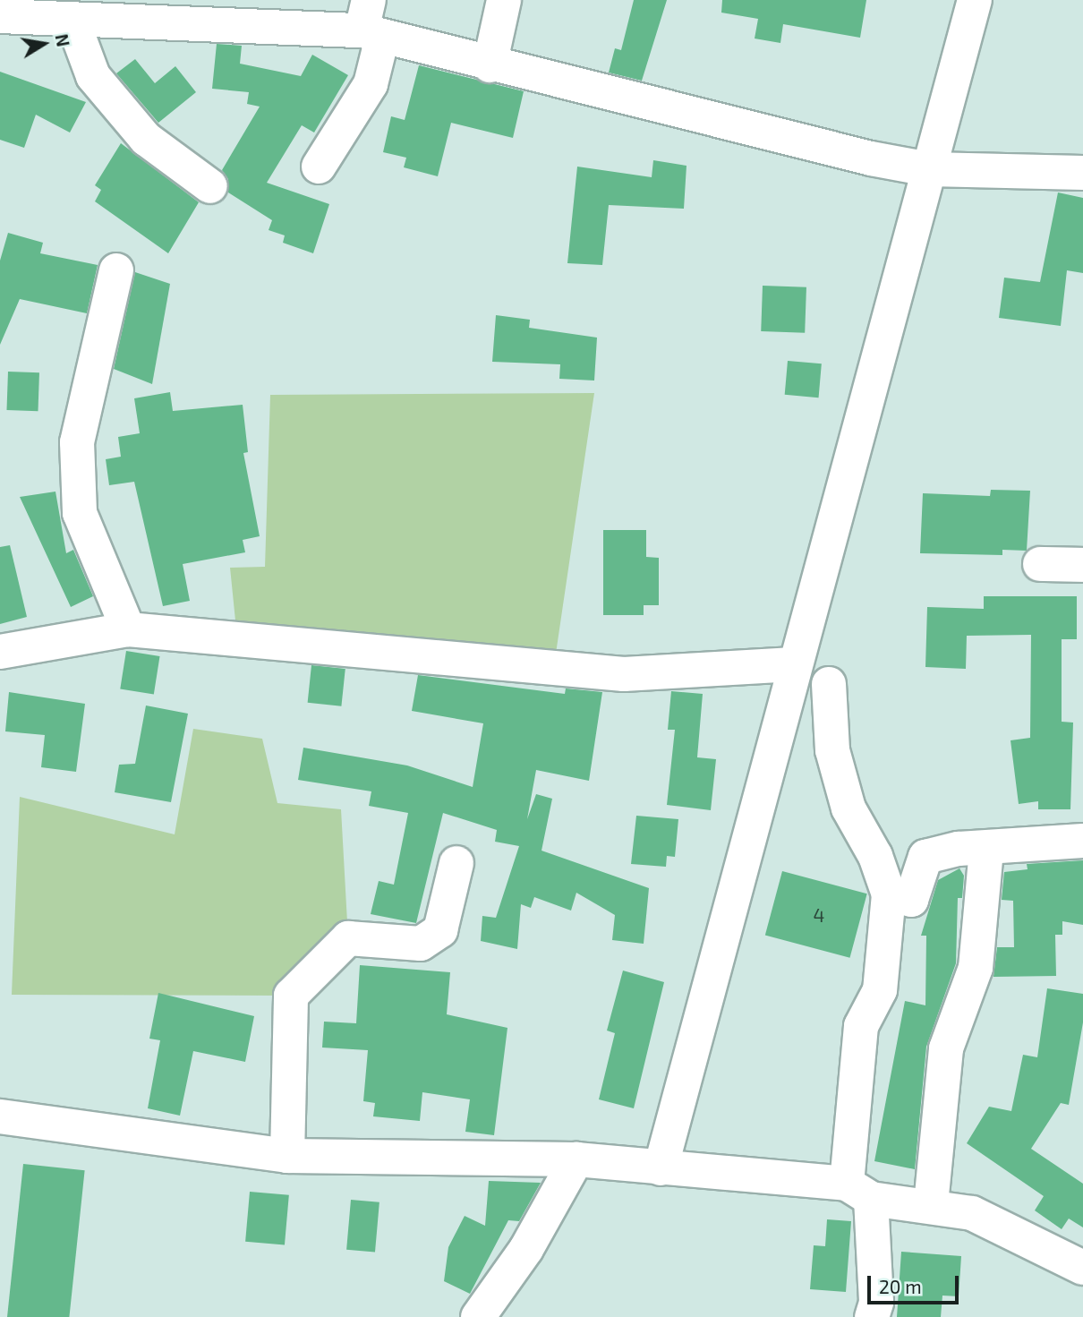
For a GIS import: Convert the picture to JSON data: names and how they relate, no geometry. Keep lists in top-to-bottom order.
{
  "house_numbers": ["4"],
  "scale_bar": "20 m",
  "north": "right"
}
